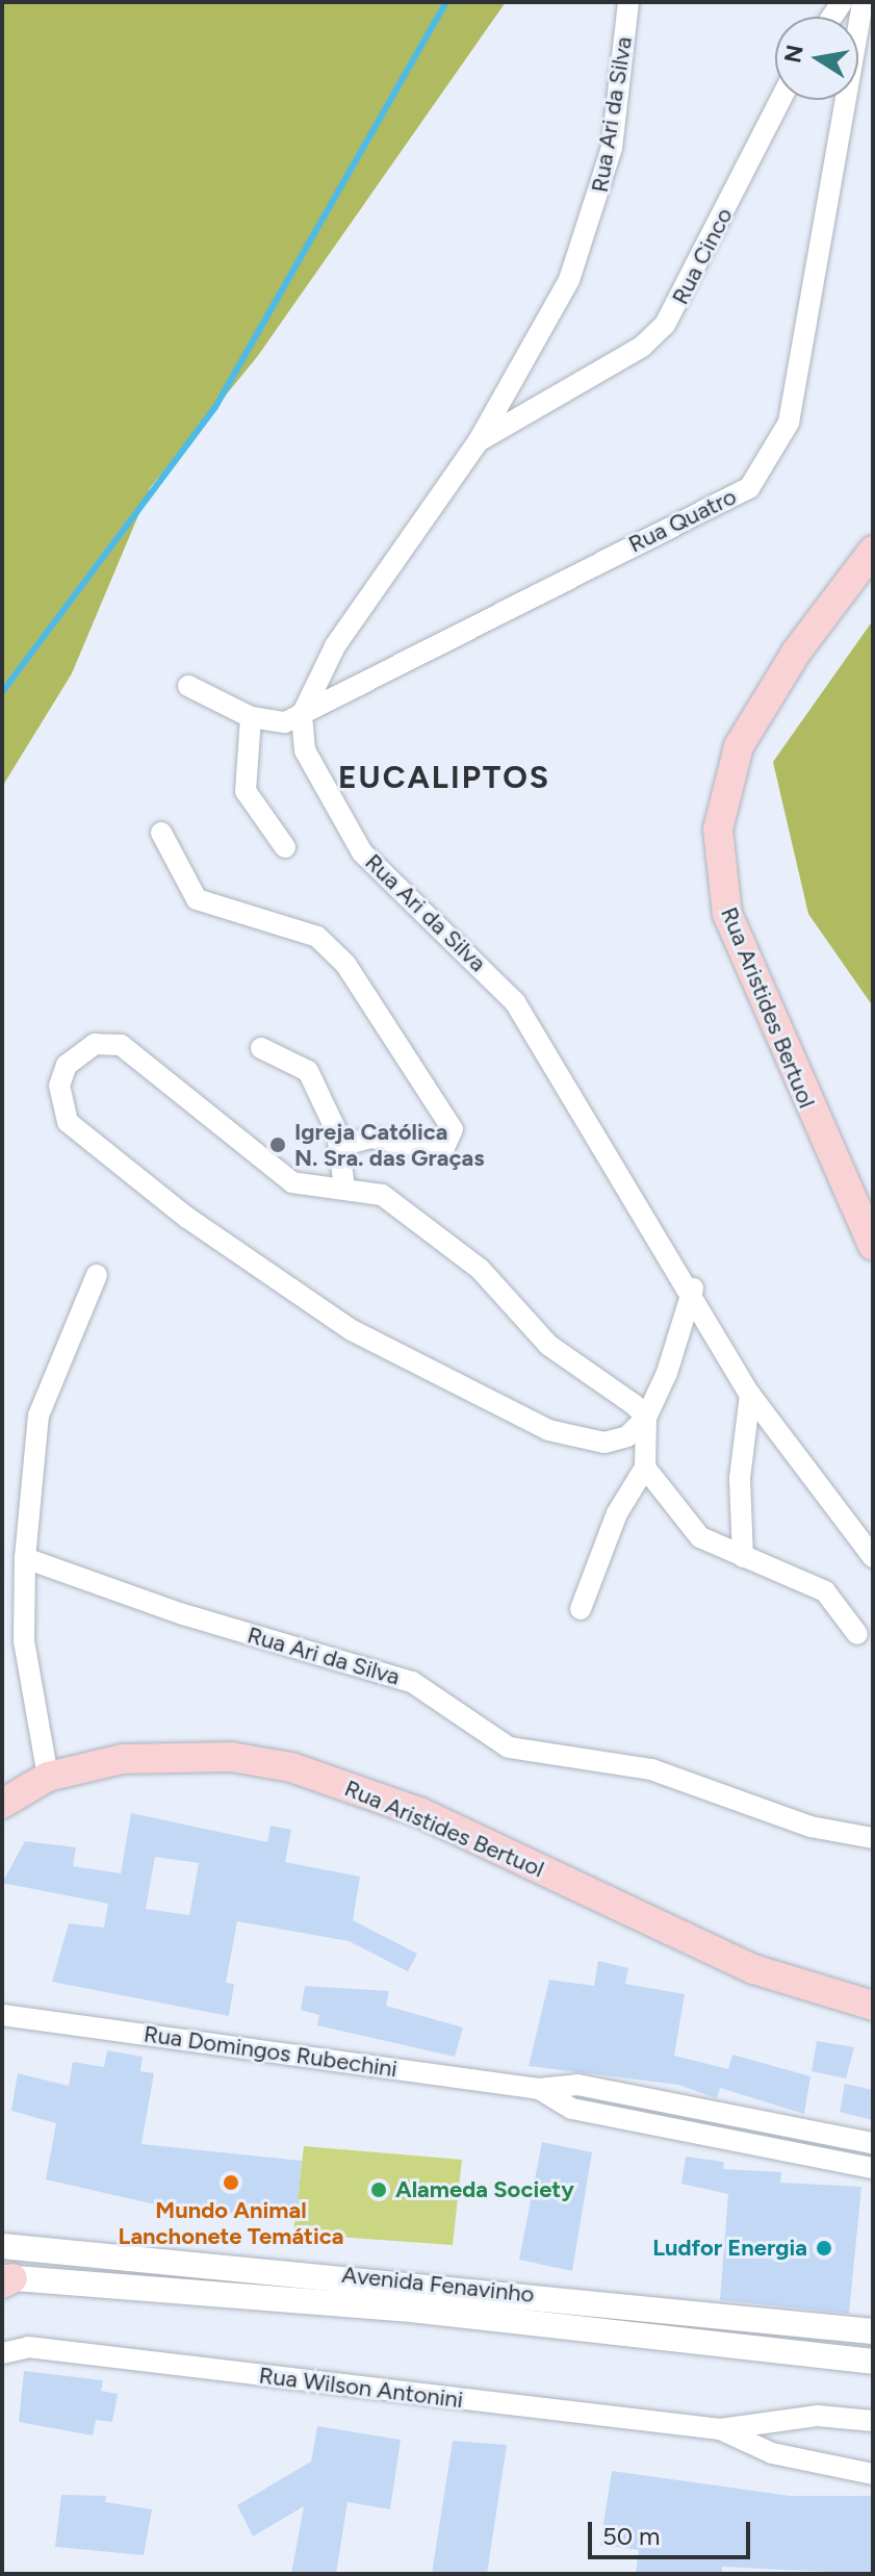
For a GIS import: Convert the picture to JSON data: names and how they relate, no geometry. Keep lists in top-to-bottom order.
{
  "streets": {
    "main road": ["Rua Aristides Bertuol"],
    "street": [
      "Rua Ari da Silva",
      "Rua Cinco",
      "Rua Quatro",
      "Rua Domingos Rubechini",
      "Avenida Fenavinho",
      "Rua Wilson Antonini"
    ]
  },
  "crossings": [
    ["Rua Ari da Silva", "Rua Cinco"],
    ["Rua Ari da Silva", "Rua Quatro"]
  ],
  "districts": ["EUCALIPTOS"],
  "places": [
    "Igreja Católica N. Sra. das Graças",
    "Mundo Animal Lanchonete Temática",
    "Alameda Society",
    "Ludfor Energia"
  ],
  "scale_bar": "50 m",
  "north": "left"
}
